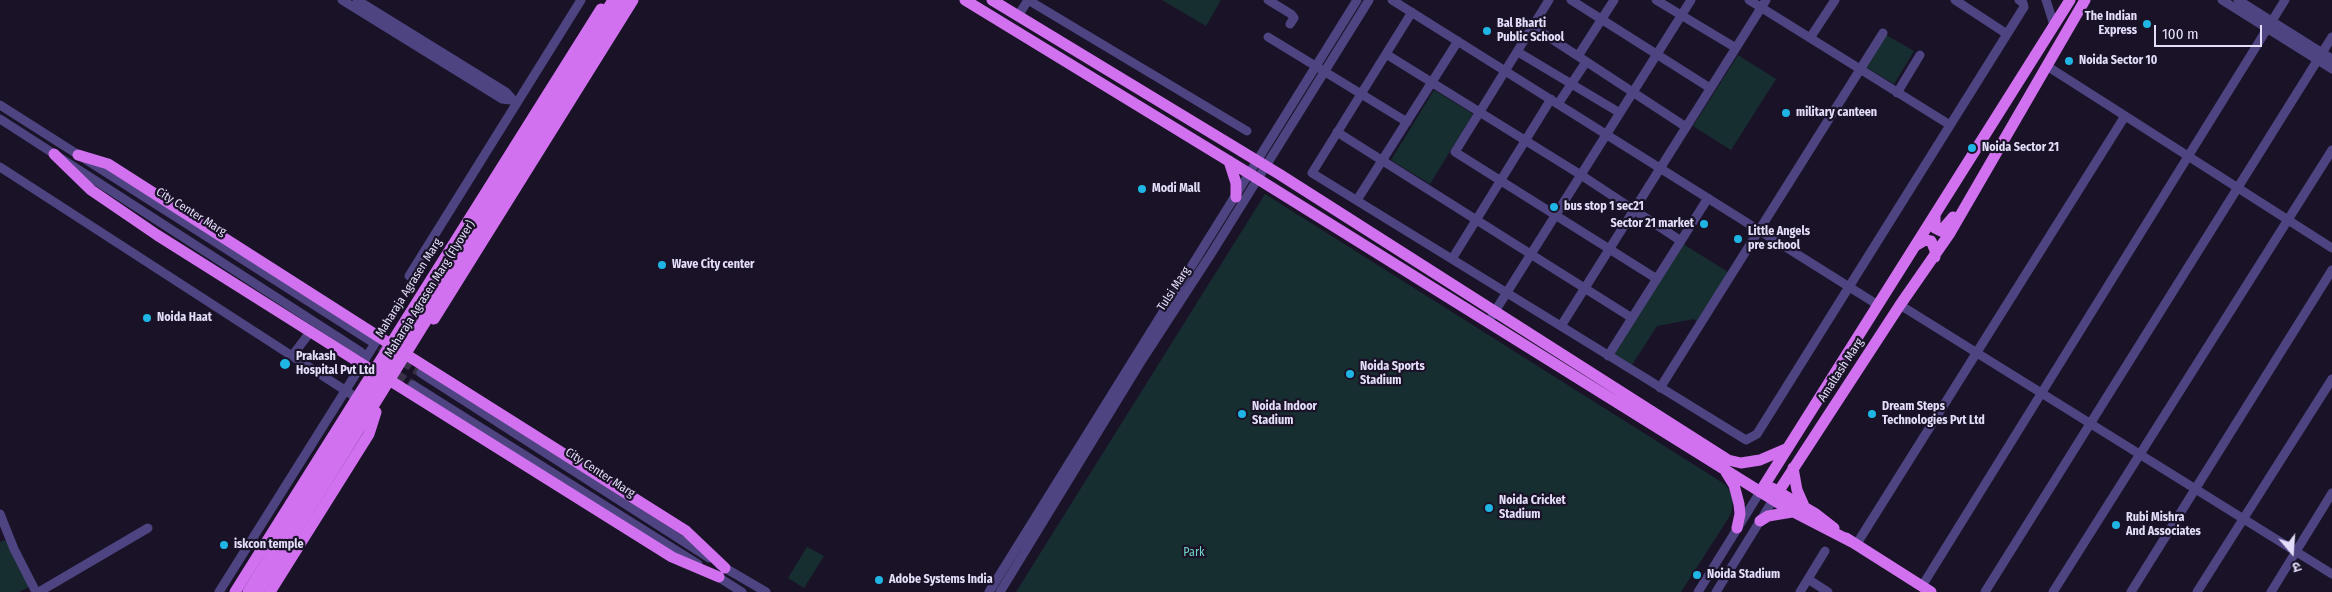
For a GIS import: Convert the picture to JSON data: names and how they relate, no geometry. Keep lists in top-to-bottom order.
{
  "streets": {
    "main road": ["Maharaja Agrasen Marg", "Maharaja Agrasen Marg (Flyover)", "Amaltash Marg"],
    "street": ["City Center Marg", "Tulsi Marg"]
  },
  "parks": ["Park"],
  "places": [
    "The Indian Express",
    "Bal Bharti Public School",
    "Noida Sector 10",
    "military canteen",
    "Noida Sector 21",
    "Modi Mall",
    "bus stop 1 sec21",
    "Sector 21 market",
    "Little Angels pre school",
    "Wave City center",
    "Noida Haat",
    "Prakash Hospital Pvt Ltd",
    "Noida Sports Stadium",
    "Noida Indoor Stadium",
    "Dream Steps Technologies Pvt Ltd",
    "Noida Cricket Stadium",
    "Rubi Mishra And Associates",
    "iskcon temple",
    "Noida Stadium",
    "Adobe Systems India"
  ],
  "scale_bar": "100 m",
  "north": "bottom"
}
